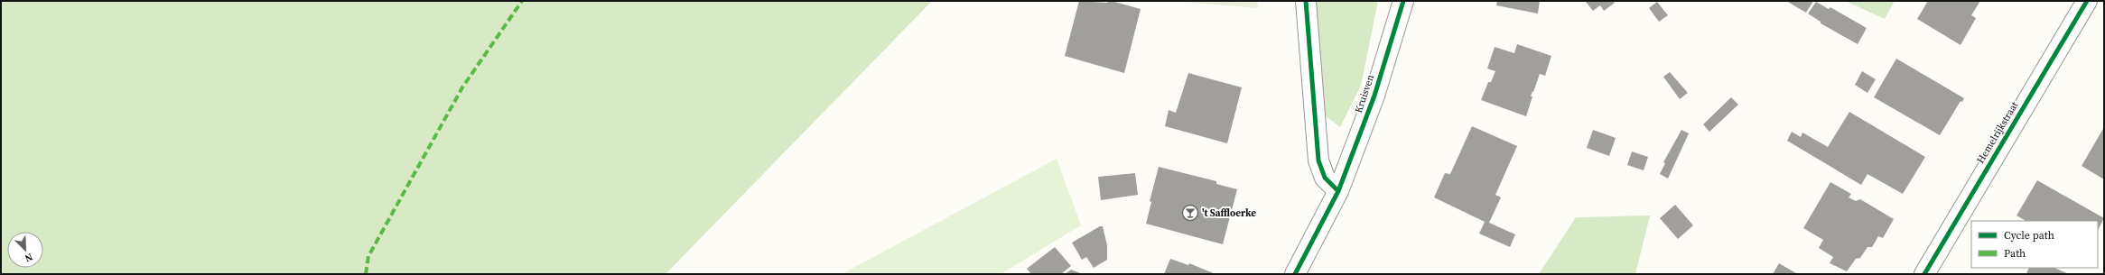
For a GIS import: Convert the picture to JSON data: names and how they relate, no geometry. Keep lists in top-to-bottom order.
{
  "streets": {
    "street": ["Kruisven", "Hemelrijkstraat"]
  },
  "places": {
    "bar": ["'t Saffloerke"]
  },
  "legend": ["Cycle path", "Path"],
  "north": "bottom right"
}
